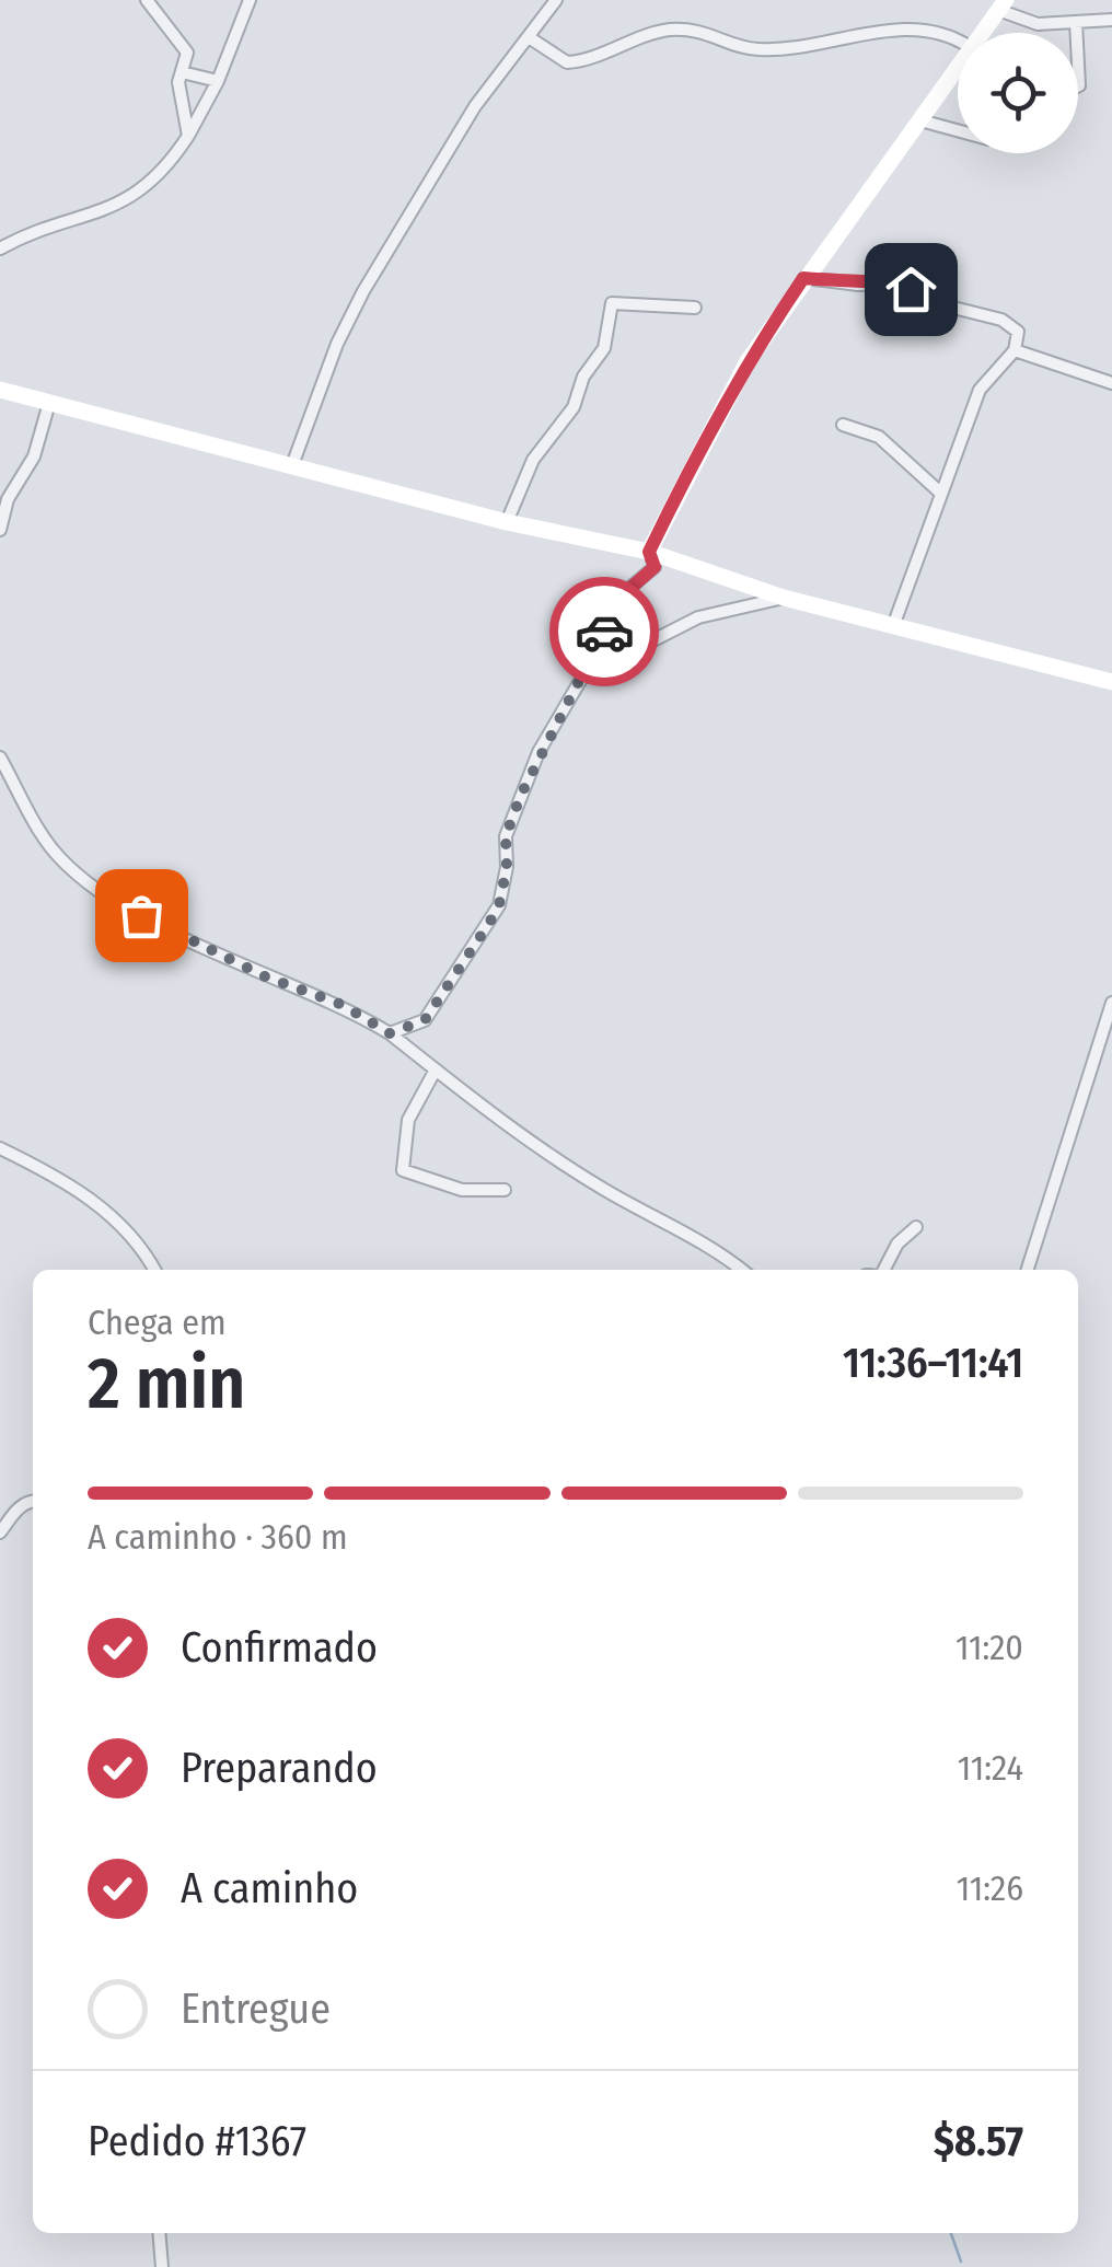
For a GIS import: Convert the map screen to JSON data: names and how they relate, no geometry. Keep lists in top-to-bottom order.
{
  "page": {
    "heading": ["2 min", "Chega em", "11:36–11:41"],
    "panel": ["Pedido #1367", "$8.57"],
    "bar": "A caminho · 360 m",
    "list": [
      ["Confirmado", "11:20"],
      ["Preparando", "11:24"],
      ["A caminho", "11:26"],
      "Entregue"
    ]
  }
}
